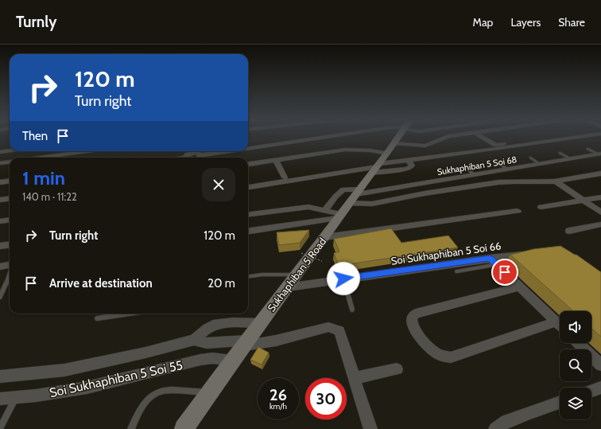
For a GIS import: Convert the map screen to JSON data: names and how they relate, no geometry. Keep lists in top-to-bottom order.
{
  "streets": {
    "main road": ["Sukhaphiban 5 Road"],
    "street": ["Sukhaphiban 5 Soi 68", "Soi Sukhaphiban 5 Soi 66", "Soi Sukhaphiban 5 Soi 55"]
  },
  "crossings": [
    ["Sukhaphiban 5 Soi 68", "Sukhaphiban 5 Road"],
    ["Soi Sukhaphiban 5 Soi 66", "Sukhaphiban 5 Road"],
    ["Sukhaphiban 5 Road", "Soi Sukhaphiban 5 Soi 55"]
  ],
  "page": {
    "header": "Turnly",
    "nav": ["Map", "Layers", "Share"],
    "turn": ["120 m", "Turn right"],
    "then": "Then",
    "heading": ["1 min", "140 m · 11:22"],
    "list": [
      {
        "name": "Turn right",
        "value": "120 m"
      },
      {
        "name": "Arrive at destination",
        "value": "20 m"
      }
    ],
    "speed": "26 km/h",
    "limit": "30"
  }
}
